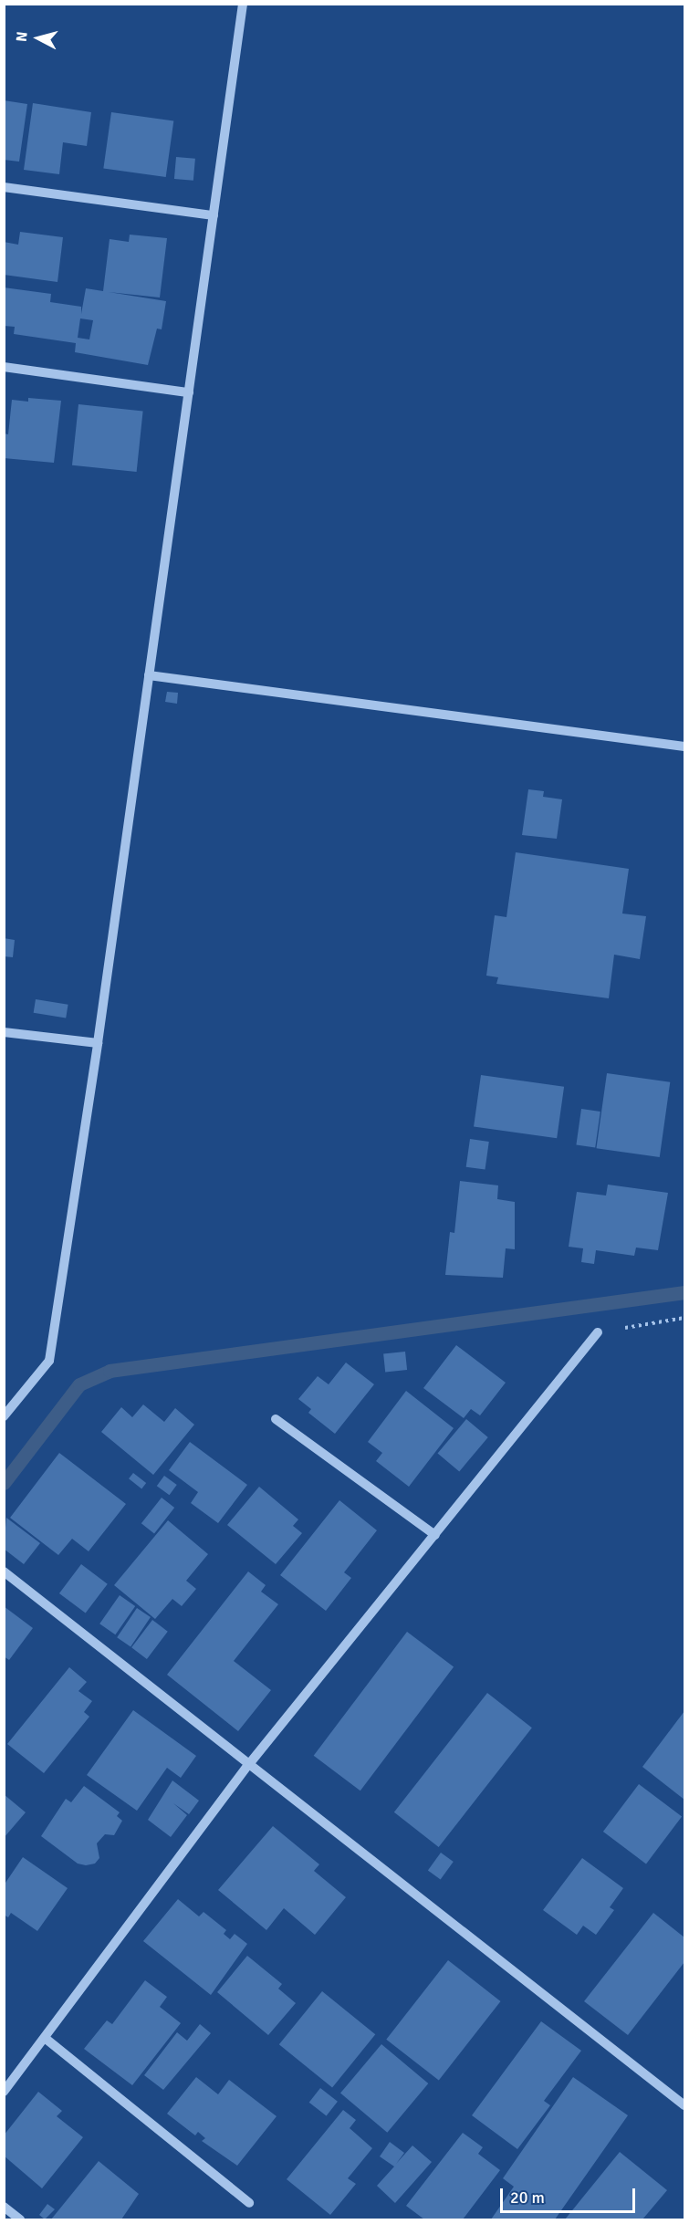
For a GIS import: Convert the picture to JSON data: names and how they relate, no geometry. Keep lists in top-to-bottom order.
{
  "scale_bar": "20 m",
  "north": "left"
}
